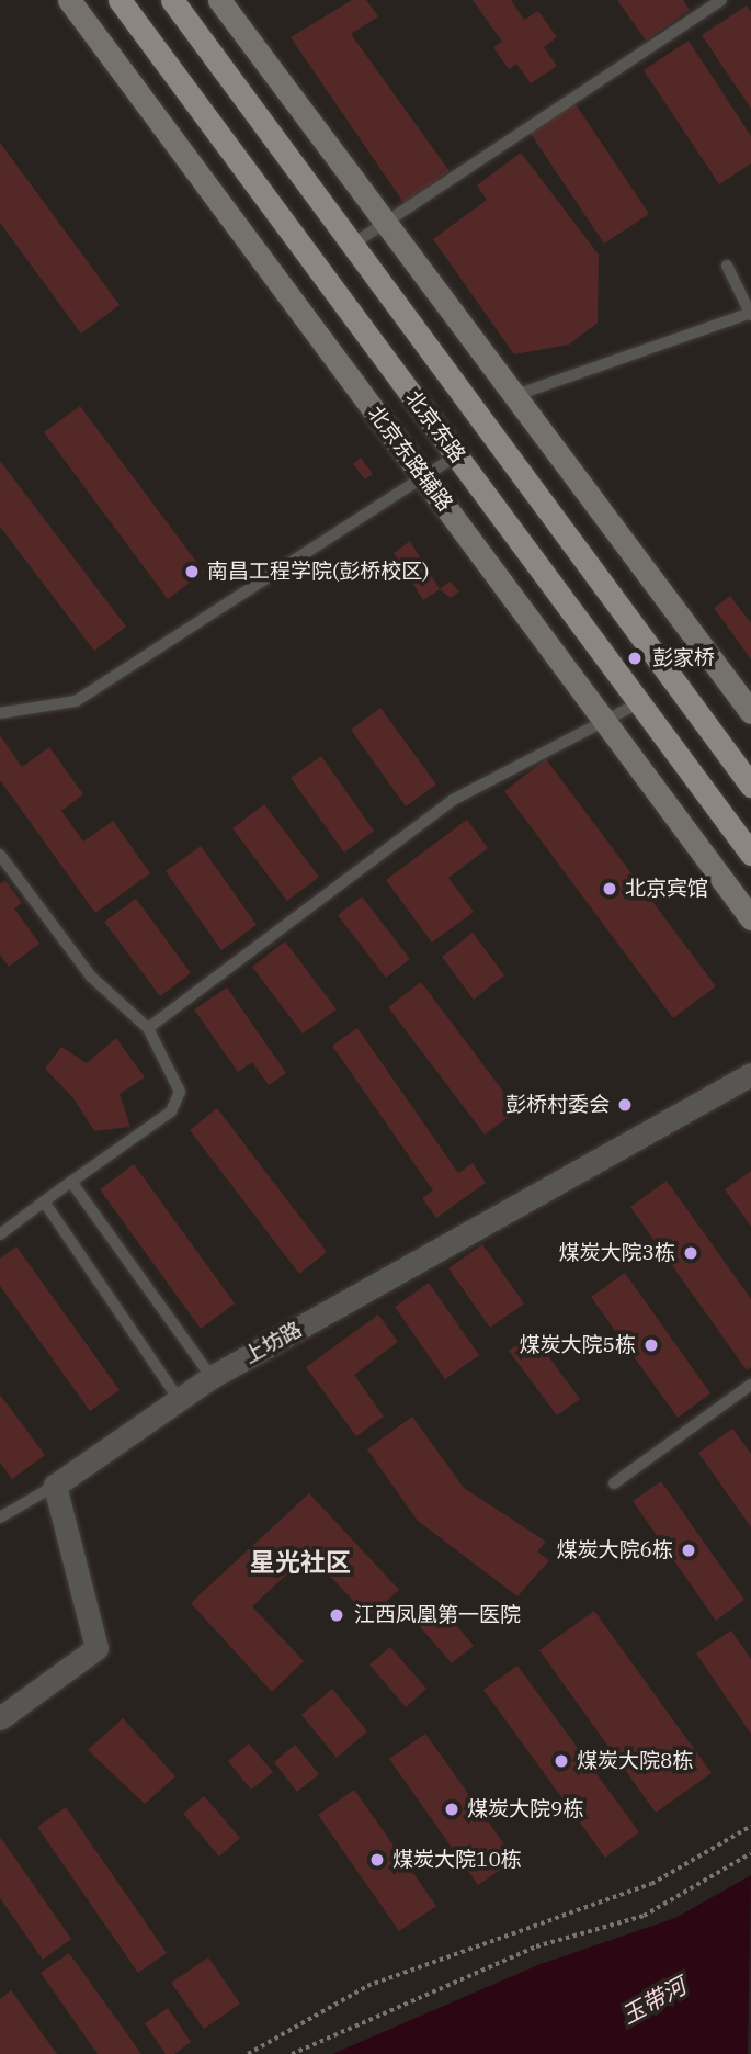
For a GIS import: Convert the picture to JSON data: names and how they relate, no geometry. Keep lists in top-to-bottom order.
{
  "streets": {
    "main road": ["北京东路", "北京东路辅路"],
    "street": ["上坊路"]
  },
  "districts": ["星光社区"],
  "water": ["玉带河"],
  "places": [
    "南昌工程学院(彭桥校区)",
    "彭家桥",
    "北京宾馆",
    "彭桥村委会",
    "煤炭大院3栋",
    "煤炭大院5栋",
    "煤炭大院6栋",
    "江西凤凰第一医院",
    "煤炭大院8栋",
    "煤炭大院9栋",
    "煤炭大院10栋"
  ]
}
